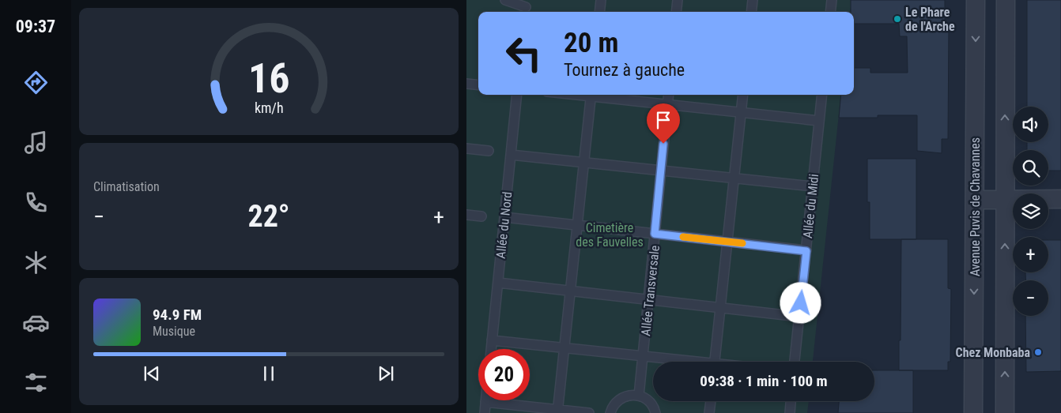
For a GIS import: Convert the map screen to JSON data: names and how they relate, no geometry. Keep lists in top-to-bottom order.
{
  "streets": {
    "street": ["Avenue Puvis de Chavannes"],
    "lane": ["Allée du Midi", "Allée du Nord", "Allée Transversale"]
  },
  "parks": ["Cimetière des Fauvelles"],
  "places": ["Le Phare de l'Arche", "Chez Monbaba"],
  "page": {
    "tabs": "09:37",
    "turn": ["20 m", "Tournez à gauche"],
    "map_buttons": ["+", "−"],
    "tile": "Climatisation",
    "heat": ["−", "22°", "+"],
    "song": ["94.9 FM", "Musique"],
    "limit": "20",
    "trip": "09:38 · 1 min · 100 m",
    "gauge": ["16", "km/h"]
  }
}
